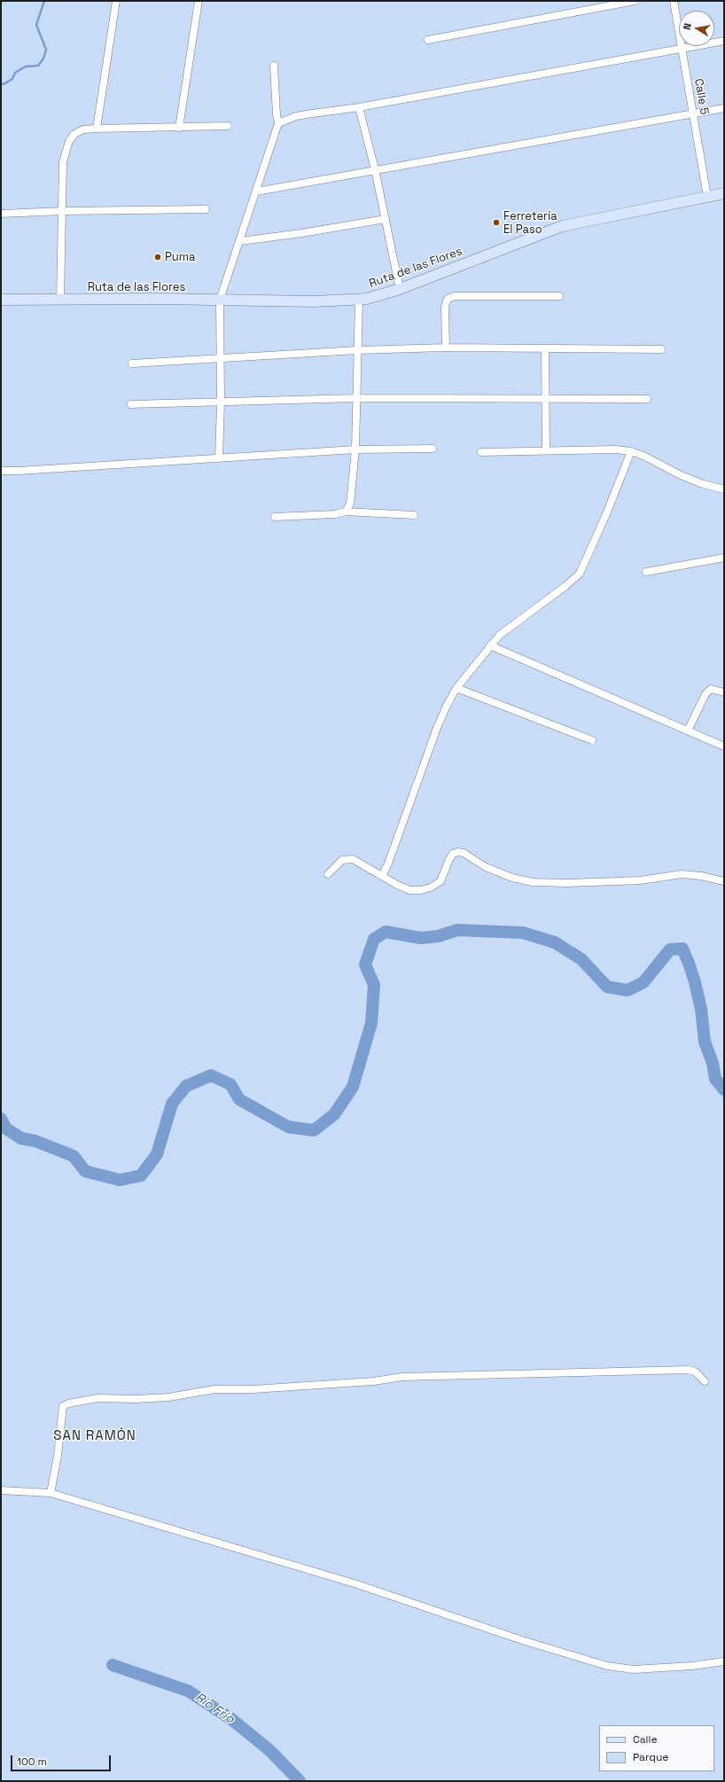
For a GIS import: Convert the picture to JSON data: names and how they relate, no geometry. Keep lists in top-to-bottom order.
{
  "streets": {
    "main road": ["Ruta de las Flores"],
    "street": ["Calle 5"]
  },
  "crossings": [
    ["Calle 5", "Ruta de las Flores"]
  ],
  "districts": ["SAN RAMÓN"],
  "water": ["Río Frío"],
  "places": ["Ferretería El Paso", "Puma"],
  "legend": ["Calle", "Parque"],
  "scale_bar": "100 m",
  "north": "left"
}
